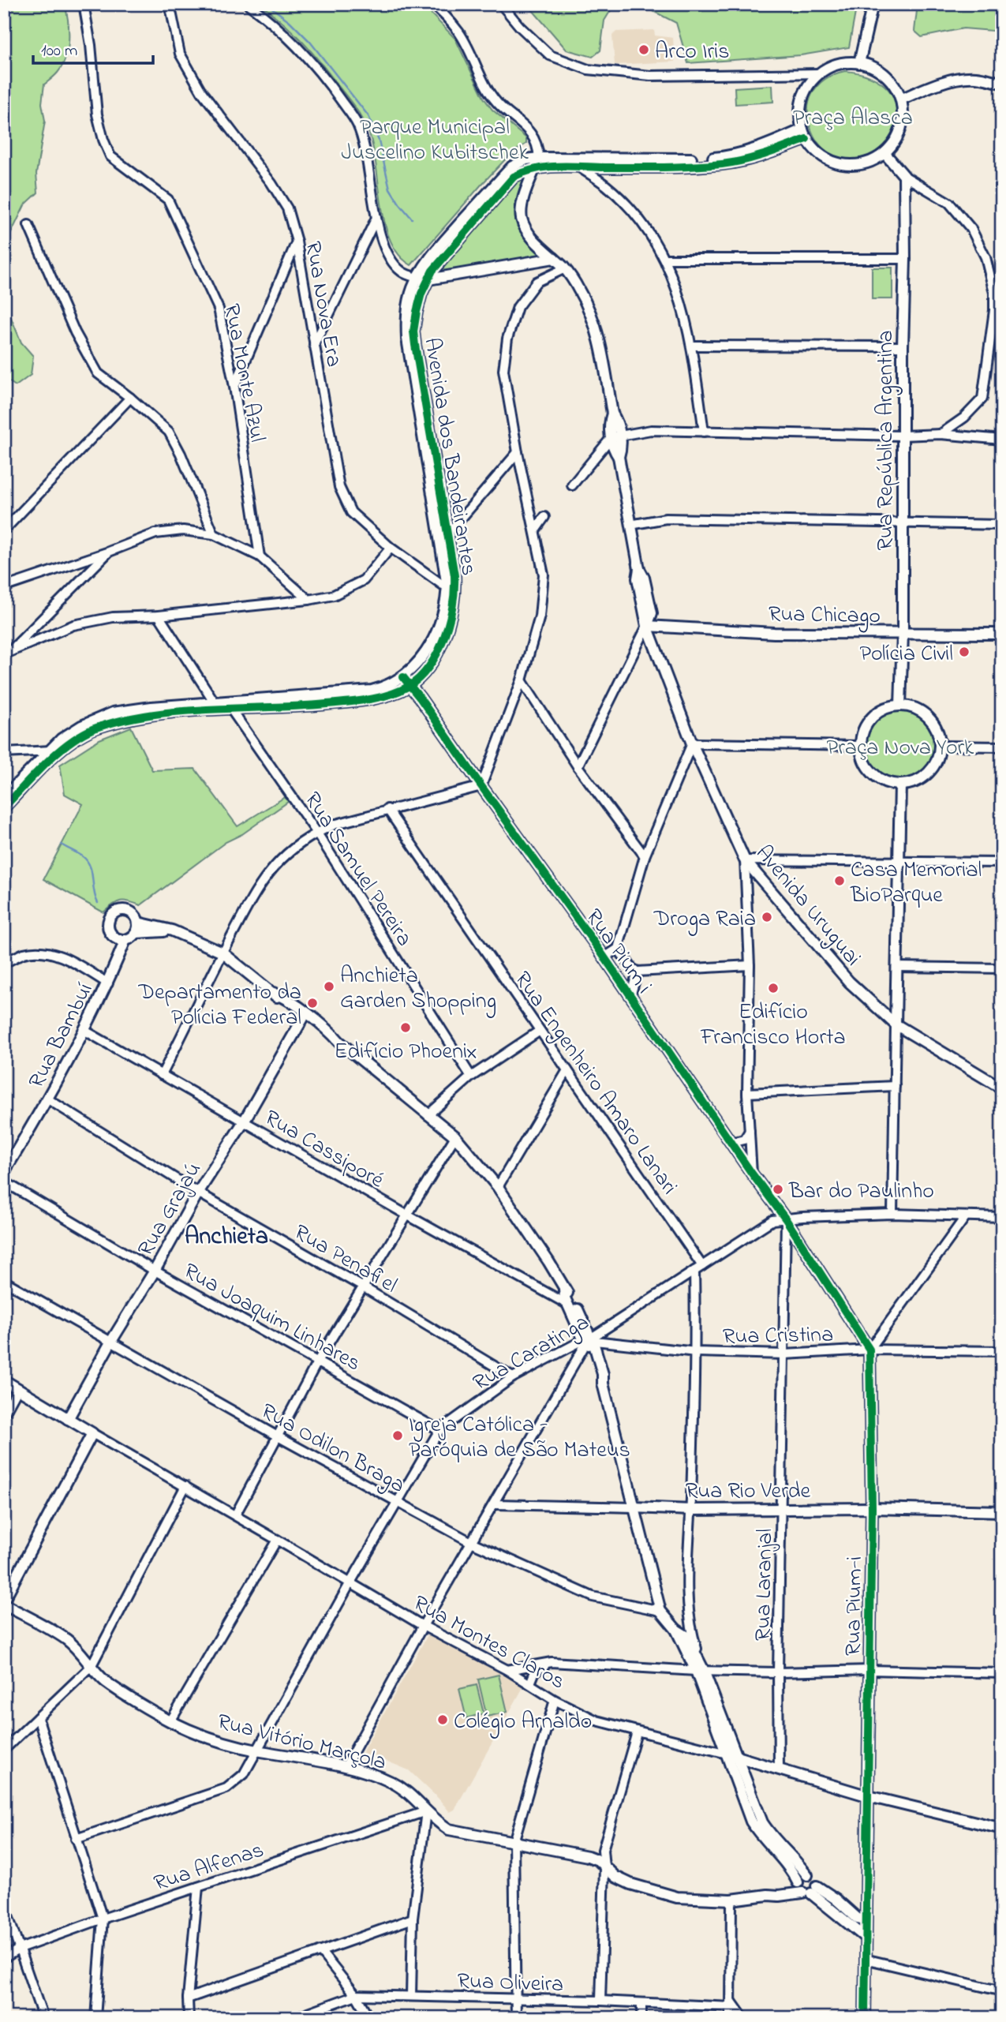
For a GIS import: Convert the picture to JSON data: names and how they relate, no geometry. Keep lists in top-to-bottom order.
{
  "streets": {
    "street": [
      "Rua Nova Era",
      "Rua Monte Azul",
      "Rua República Argentina",
      "Avenida dos Bandeirantes",
      "Rua Chicago",
      "Rua Samuel Pereira",
      "Avenida Uruguai",
      "Rua Pium i",
      "Rua Bambuí",
      "Rua Engenheiro Amaro Lanari",
      "Rua Cassiporé",
      "Rua Grajaú",
      "Rua Penafiel",
      "Rua Joaquim Linhares",
      "Rua Cristina",
      "Rua Caratinga",
      "Rua Odilon Braga",
      "Rua Rio Verde",
      "Rua Laranjal",
      "Rua Pium-i",
      "Rua Montes Claros",
      "Rua Vitório Marçola",
      "Rua Alfenas",
      "Rua Oliveira"
    ]
  },
  "crossings": [
    ["Rua Nova Era", "Avenida dos Bandeirantes"],
    ["Rua República Argentina", "Rua Chicago"],
    ["Avenida dos Bandeirantes", "Rua Samuel Pereira"],
    ["Avenida dos Bandeirantes", "Avenida Uruguai"],
    ["Rua Chicago", "Avenida Uruguai"],
    ["Rua Pium i", "Rua Caratinga"],
    ["Rua Bambuí", "Rua Cassiporé"],
    ["Rua Bambuí", "Rua Penafiel"],
    ["Rua Engenheiro Amaro Lanari", "Rua Caratinga"],
    ["Rua Cassiporé", "Rua Grajaú"],
    ["Rua Grajaú", "Rua Penafiel"],
    ["Rua Grajaú", "Rua Joaquim Linhares"],
    ["Rua Grajaú", "Rua Odilon Braga"],
    ["Rua Grajaú", "Rua Montes Claros"],
    ["Rua Penafiel", "Rua Caratinga"],
    ["Rua Joaquim Linhares", "Rua Caratinga"],
    ["Rua Cristina", "Rua Caratinga"],
    ["Rua Cristina", "Rua Laranjal"],
    ["Rua Cristina", "Rua Pium-i"],
    ["Rua Caratinga", "Rua Odilon Braga"],
    ["Rua Caratinga", "Rua Montes Claros"],
    ["Rua Caratinga", "Rua Vitório Marçola"],
    ["Rua Rio Verde", "Rua Laranjal"],
    ["Rua Rio Verde", "Rua Pium-i"],
    ["Rua Laranjal", "Rua Montes Claros"],
    ["Rua Pium-i", "Rua Montes Claros"],
    ["Rua Vitório Marçola", "Rua Alfenas"]
  ],
  "districts": ["Anchieta"],
  "parks": ["Praça Alasca", "Parque Municipal Juscelino Kubitschek", "Praça Nova York"],
  "places": [
    "Arco Iris",
    "Polícia Civil",
    "Casa Memorial BioParque",
    "Droga Raia",
    "Anchieta Garden Shopping",
    "Edifício Francisco Horta",
    "Departamento da Polícia Federal",
    "Edifício Phoenix",
    "Bar do Paulinho",
    "Igreja Católica - Paróquia de São Mateus",
    "Colégio Arnaldo"
  ],
  "scale_bar": "100 m"
}
